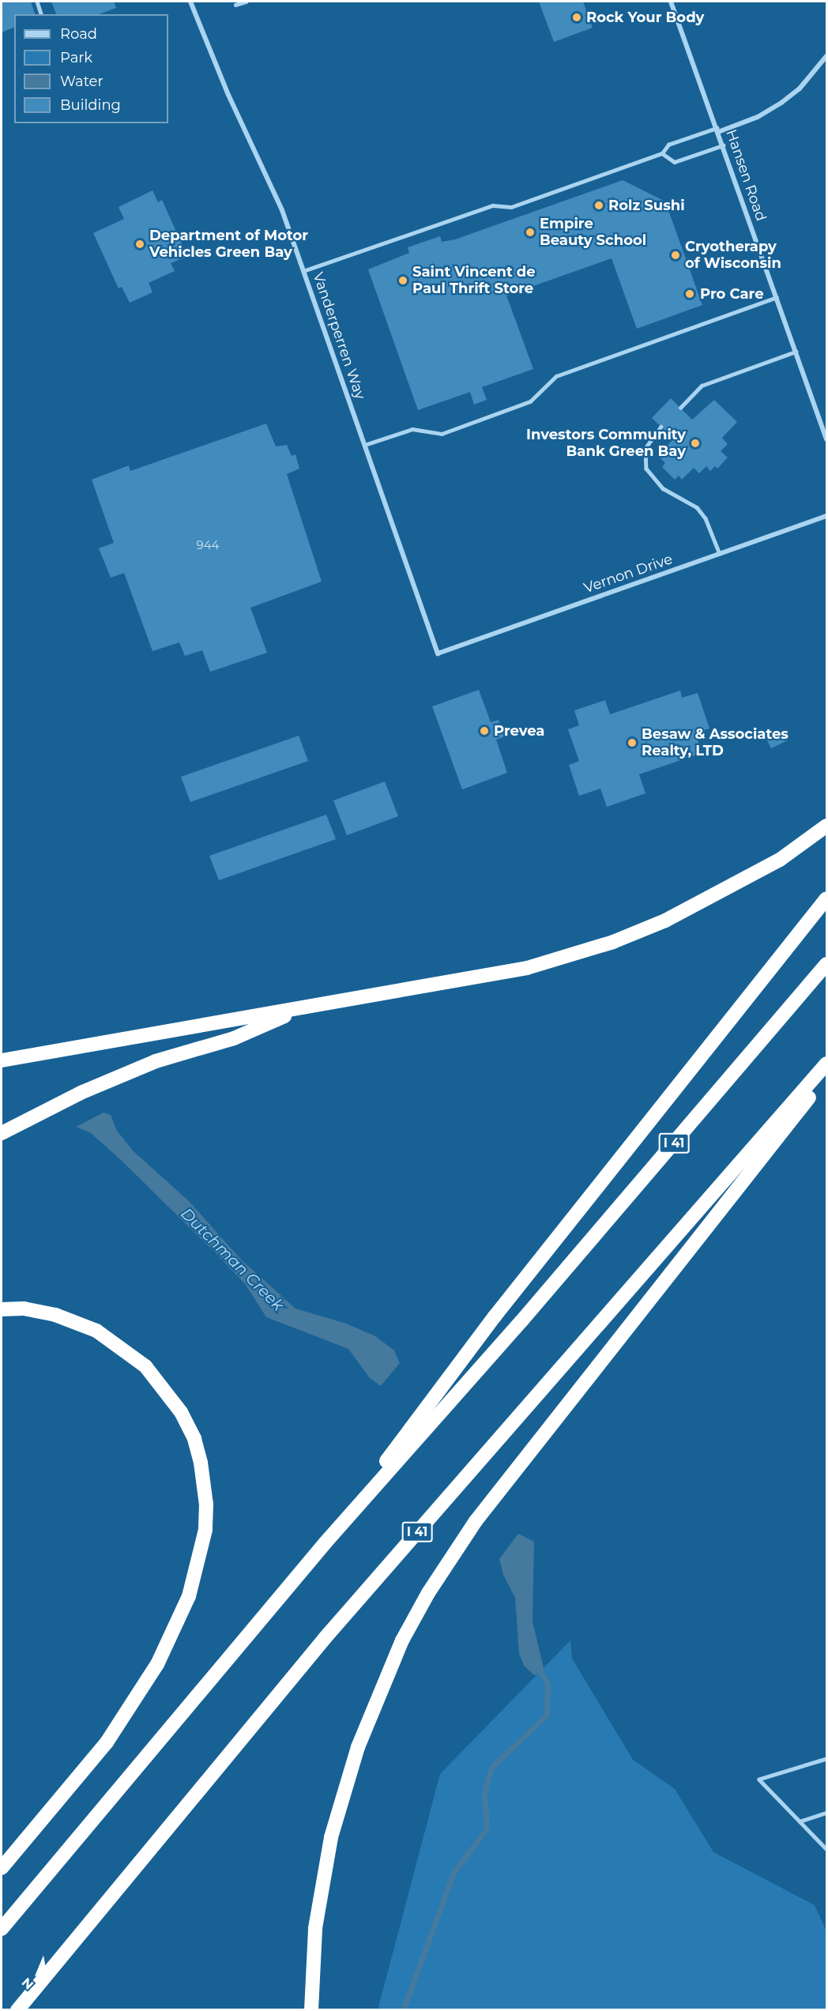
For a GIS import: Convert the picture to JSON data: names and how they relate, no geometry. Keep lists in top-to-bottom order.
{
  "streets": {
    "highway": ["I 41"],
    "street": ["Hansen Road", "Vanderperren Way", "Vernon Drive"]
  },
  "crossings": [
    ["Vanderperren Way", "Vernon Drive"]
  ],
  "water": ["Dutchman Creek"],
  "places": [
    "Rock Your Body",
    "Rolz Sushi",
    "Empire Beauty School",
    "Department of Motor Vehicles Green Bay",
    "Cryotherapy of Wisconsin",
    "Saint Vincent de Paul Thrift Store",
    "Pro Care",
    "Investors Community Bank Green Bay",
    "Prevea",
    "Besaw & Associates Realty, LTD"
  ],
  "house_numbers": ["944"],
  "legend": [
    "Road",
    "Park",
    "Water",
    "Building"
  ],
  "north": "bottom left"
}
